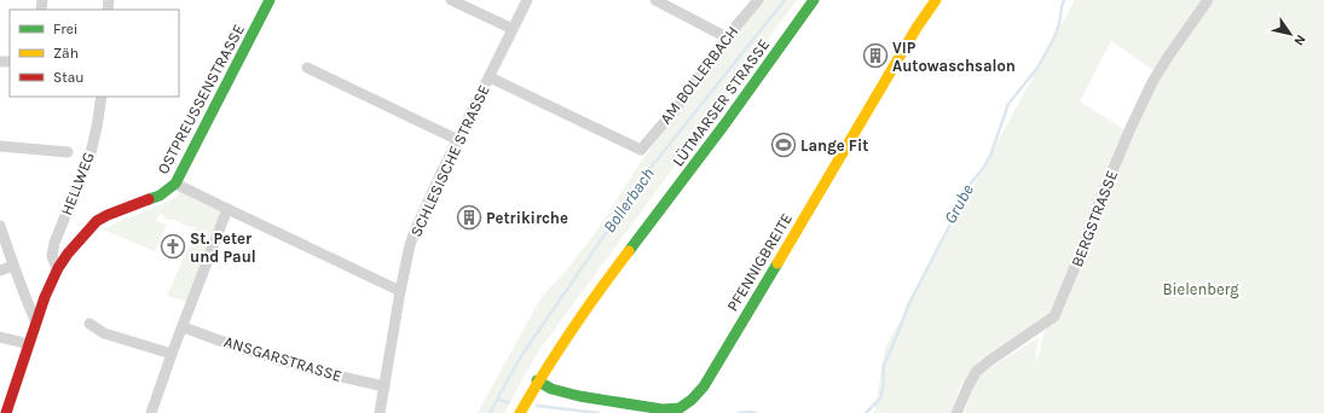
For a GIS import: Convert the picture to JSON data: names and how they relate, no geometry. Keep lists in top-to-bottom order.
{
  "streets": {
    "street": [
      "AM BOLLERBACH",
      "OSTPREUSSENSTRASSE",
      "LÜTMARSER STRASSE",
      "SCHLESISCHE STRASSE",
      "HELLWEG",
      "BERGSTRASSE",
      "PFENNIGBREITE",
      "ANSGARSTRASSE"
    ]
  },
  "crossings": [
    ["AM BOLLERBACH", "SCHLESISCHE STRASSE"],
    ["OSTPREUSSENSTRASSE", "HELLWEG"],
    ["LÜTMARSER STRASSE", "PFENNIGBREITE"],
    ["SCHLESISCHE STRASSE", "ANSGARSTRASSE"]
  ],
  "water": ["Bollerbach", "Grube"],
  "parks": ["Bielenberg"],
  "places": {
    "building": ["VIP Autowaschsalon", "Petrikirche"],
    "sports": ["Lange Fit"],
    "church": ["St. Peter und Paul"]
  },
  "legend": ["Frei", "Zäh", "Stau"],
  "north": "bottom right"
}
